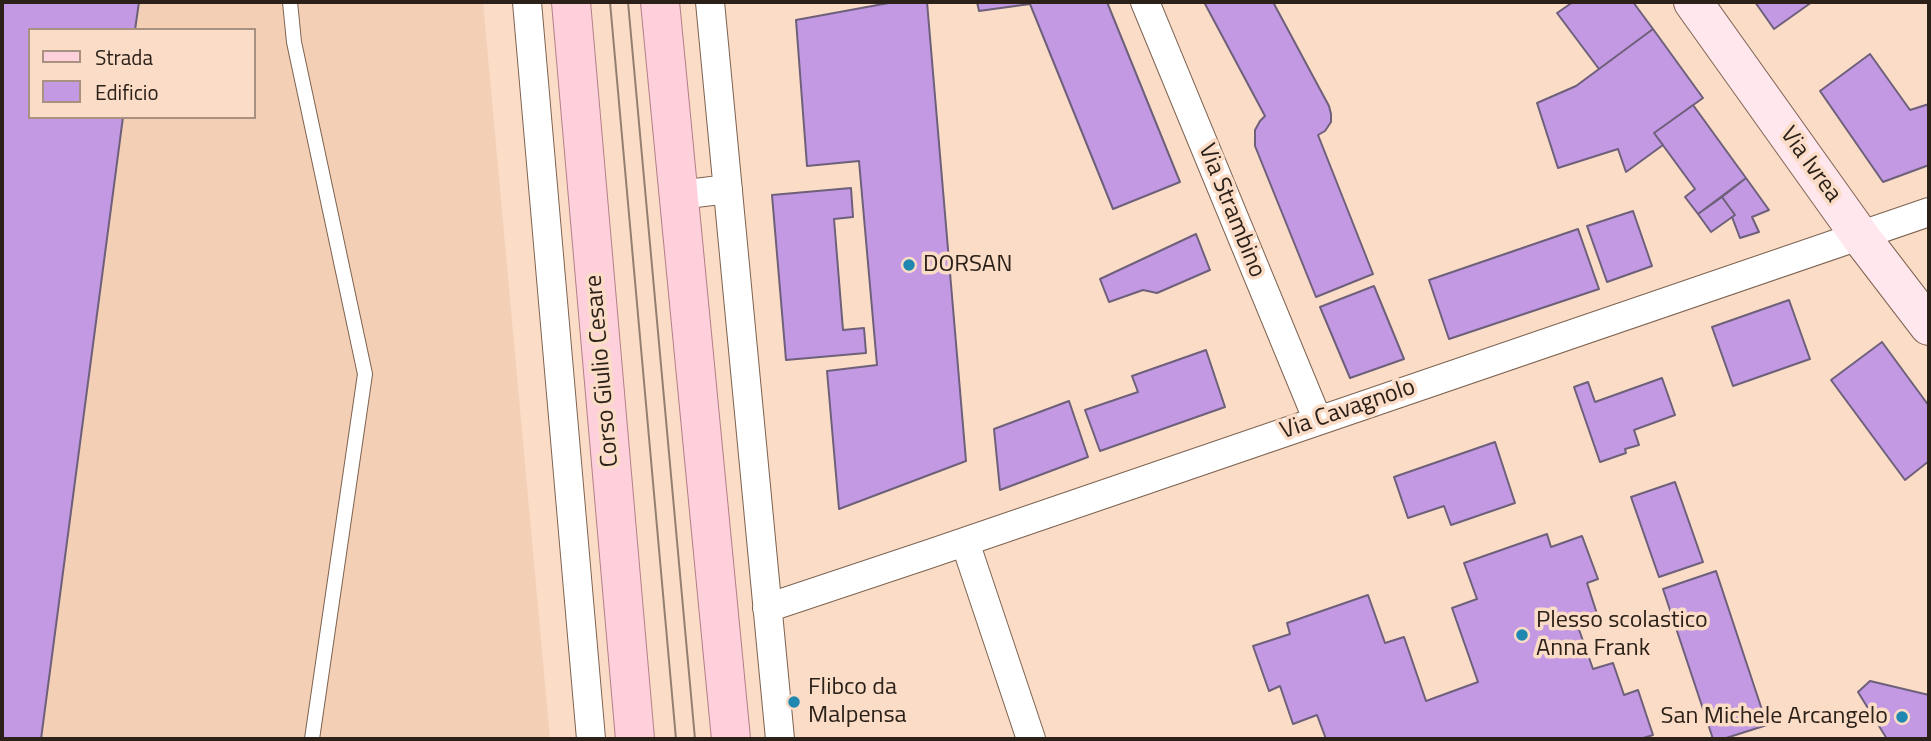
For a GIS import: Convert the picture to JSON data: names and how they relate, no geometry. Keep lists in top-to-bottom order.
{
  "streets": {
    "main road": ["Corso Giulio Cesare"],
    "street": ["Via Ivrea", "Via Strambino", "Via Cavagnolo"]
  },
  "crossings": [
    ["Via Ivrea", "Via Cavagnolo"],
    ["Via Strambino", "Via Cavagnolo"]
  ],
  "places": [
    "DORSAN",
    "Plesso scolastico Anna Frank",
    "Flibco da Malpensa",
    "San Michele Arcangelo"
  ],
  "legend": ["Strada", "Edificio"]
}
